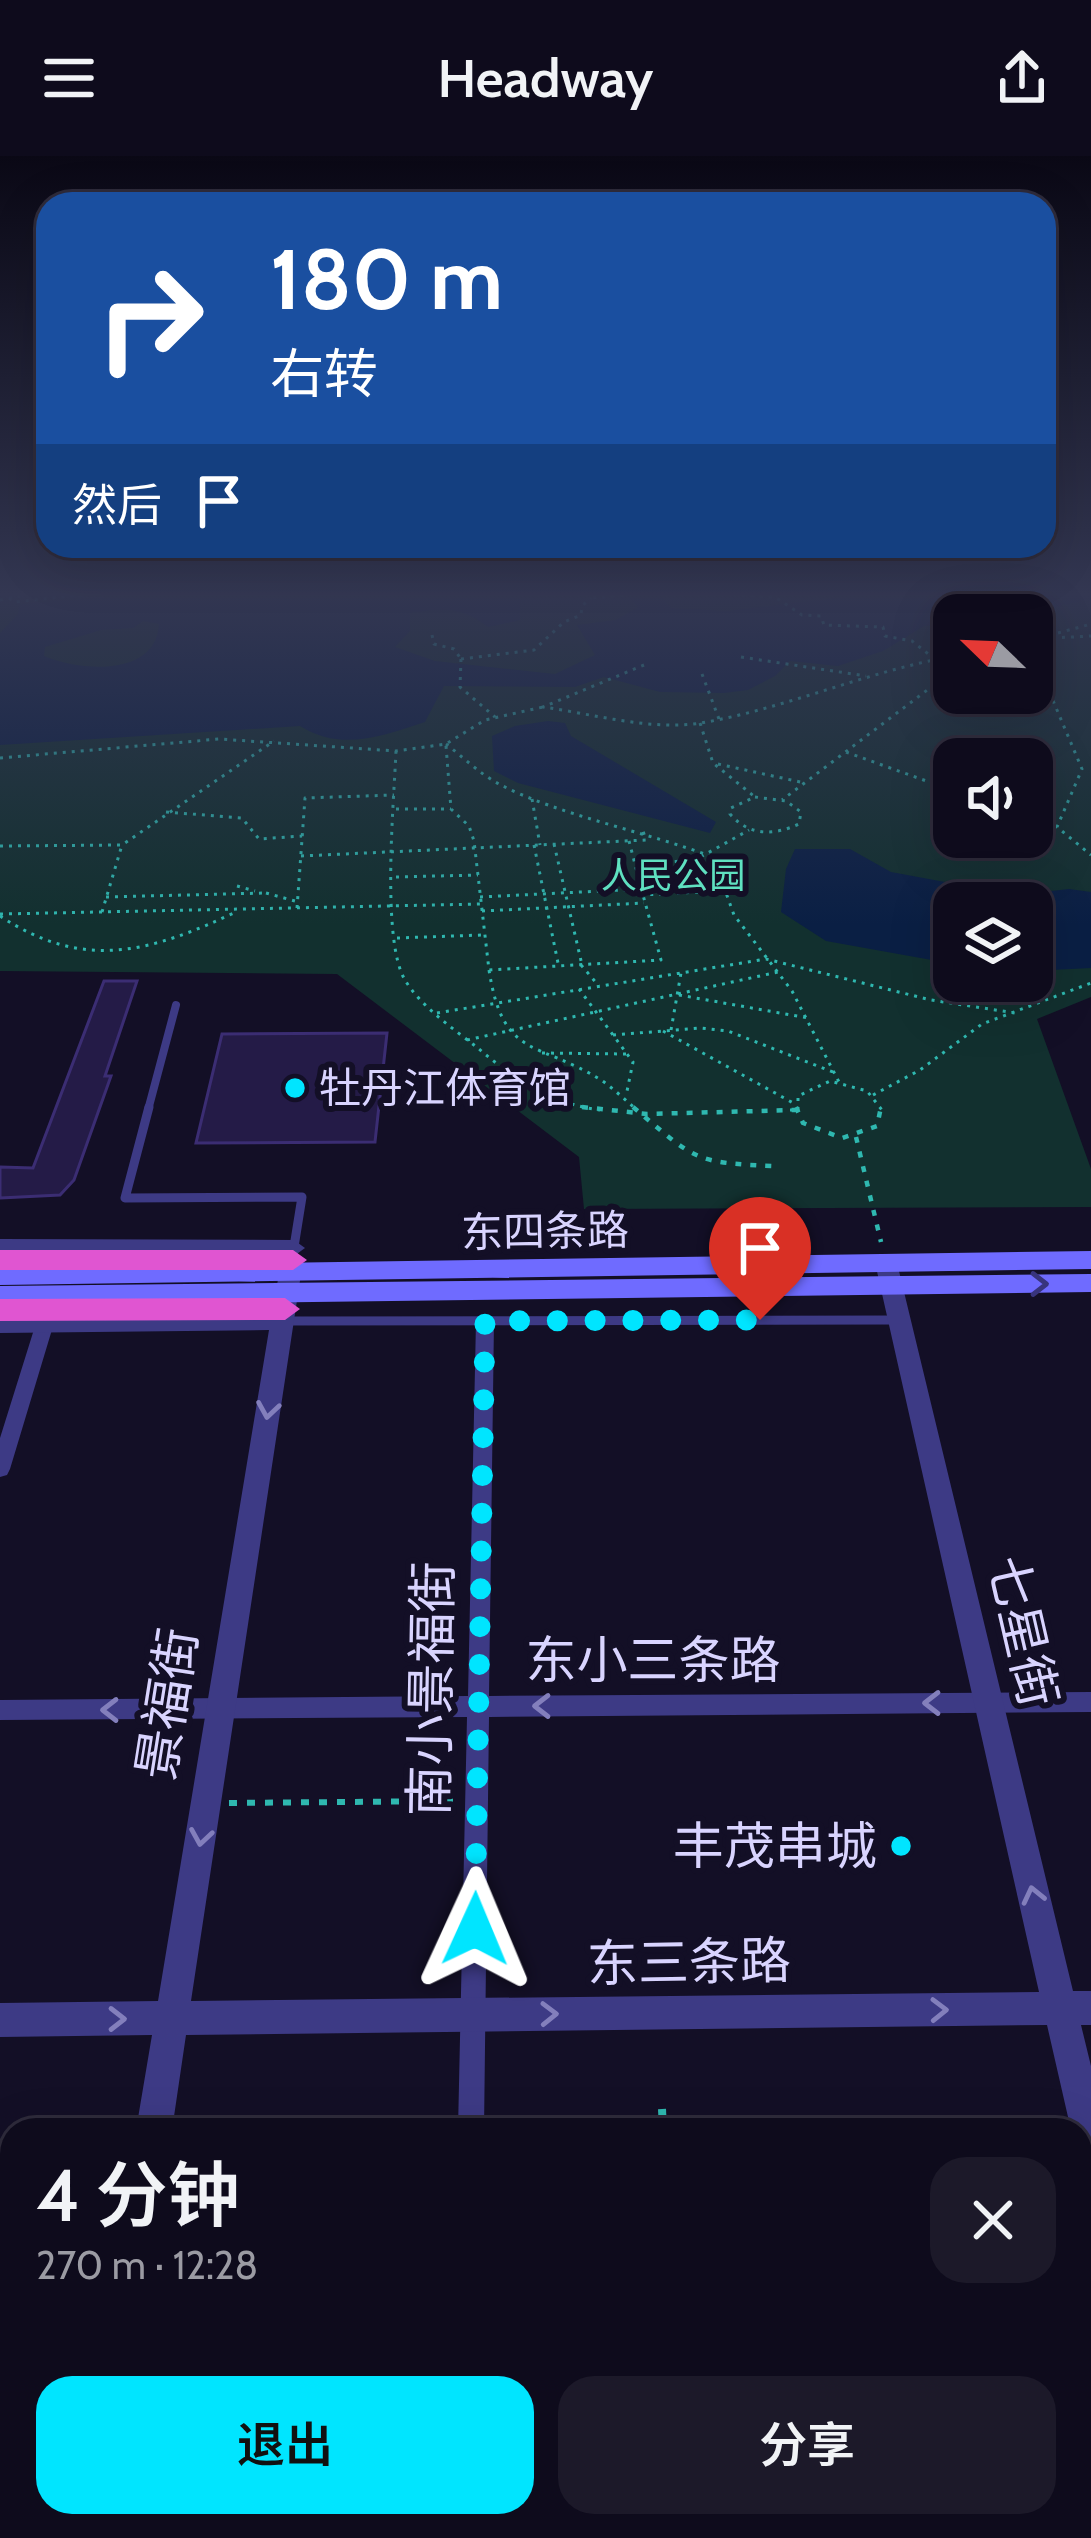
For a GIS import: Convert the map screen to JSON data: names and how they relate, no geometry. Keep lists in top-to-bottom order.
{
  "streets": {
    "street": [
      "七星街",
      "东小三条路",
      "南小景福街",
      "景福街",
      "东三条路"
    ]
  },
  "crossings": [
    ["七星街", "东小三条路"],
    ["七星街", "东三条路"],
    ["东小三条路", "南小景福街"],
    ["东小三条路", "景福街"],
    ["南小景福街", "东三条路"],
    ["景福街", "东三条路"]
  ],
  "one_way": [
    "七星街",
    "东小三条路",
    "景福街",
    "东三条路"
  ],
  "parks": ["人民公园"],
  "places": ["牡丹江体育馆", "丰茂串城"],
  "north": "top left",
  "page": {
    "header": "Headway",
    "turn": ["180 m", "右转"],
    "then": "然后",
    "heading": ["4 分钟", "270 m · 12:28"],
    "buttons": ["退出", "分享"]
  }
}
